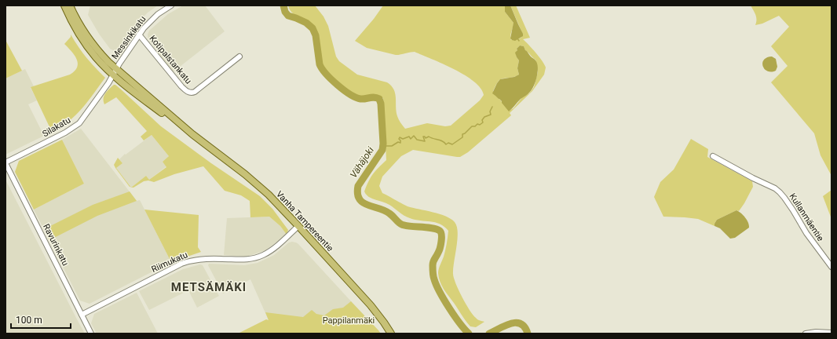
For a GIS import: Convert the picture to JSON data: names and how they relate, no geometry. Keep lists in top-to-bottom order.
{
  "streets": {
    "main road": ["Vanha Tampereentie"],
    "street": [
      "Messinkikatu",
      "Kotipalstankatu",
      "Silakatu",
      "Kullanmäentie",
      "Ravurinkatu",
      "Riimukatu"
    ]
  },
  "crossings": [
    ["Messinkikatu", "Kotipalstankatu"],
    ["Messinkikatu", "Silakatu"],
    ["Messinkikatu", "Vanha Tampereentie"],
    ["Silakatu", "Vanha Tampereentie"],
    ["Silakatu", "Ravurinkatu"],
    ["Vanha Tampereentie", "Riimukatu"],
    ["Ravurinkatu", "Riimukatu"]
  ],
  "districts": ["METSÄMÄKI"],
  "water": ["Vähäjoki"],
  "parks": ["Pappilanmäki"],
  "scale_bar": "100 m"
}
